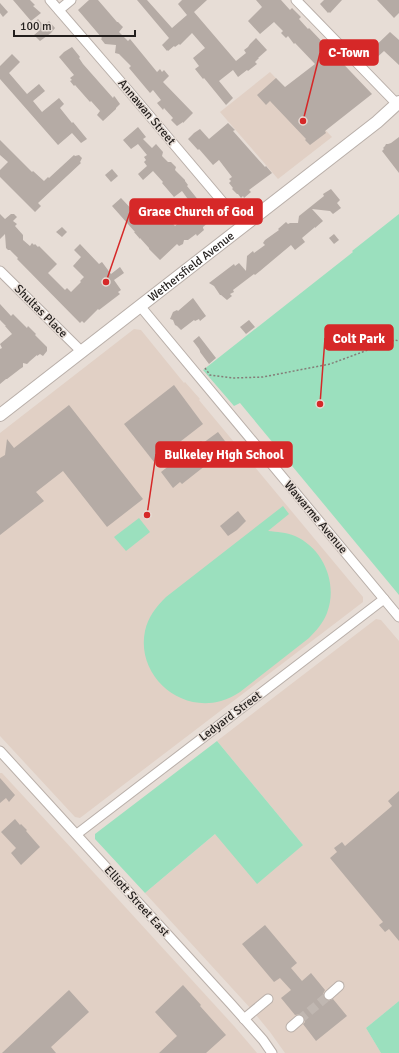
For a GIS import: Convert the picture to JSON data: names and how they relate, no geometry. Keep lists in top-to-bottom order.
{
  "streets": {
    "main road": ["Wethersfield Avenue"],
    "street": [
      "Annawan Street",
      "Shultas Place",
      "Wawarme Avenue",
      "Ledyard Street",
      "Elliott Street East"
    ]
  },
  "crossings": [
    ["Annawan Street", "Wethersfield Avenue"],
    ["Wethersfield Avenue", "Shultas Place"],
    ["Wethersfield Avenue", "Wawarme Avenue"],
    ["Wawarme Avenue", "Ledyard Street"],
    ["Ledyard Street", "Elliott Street East"]
  ],
  "places": [
    "C-Town",
    "Grace Church of God",
    "Colt Park",
    "Bulkeley High School"
  ],
  "scale_bar": "100 m"
}
